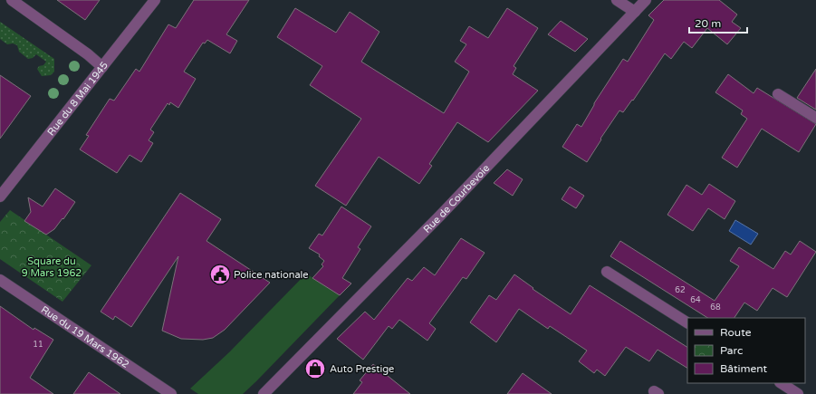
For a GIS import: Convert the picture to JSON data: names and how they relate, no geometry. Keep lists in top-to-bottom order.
{
  "streets": {
    "street": ["Rue du 8 Mai 1945", "Rue de Courbevoie", "Rue du 19 Mars 1962"]
  },
  "parks": ["Square du 9 Mars 1962"],
  "places": {
    "public building": ["Police nationale"],
    "shop": ["Auto Prestige"]
  },
  "house_numbers": [
    "62",
    "64",
    "68",
    "11"
  ],
  "legend": ["Route", "Parc", "Bâtiment"],
  "scale_bar": "20 m"
}
